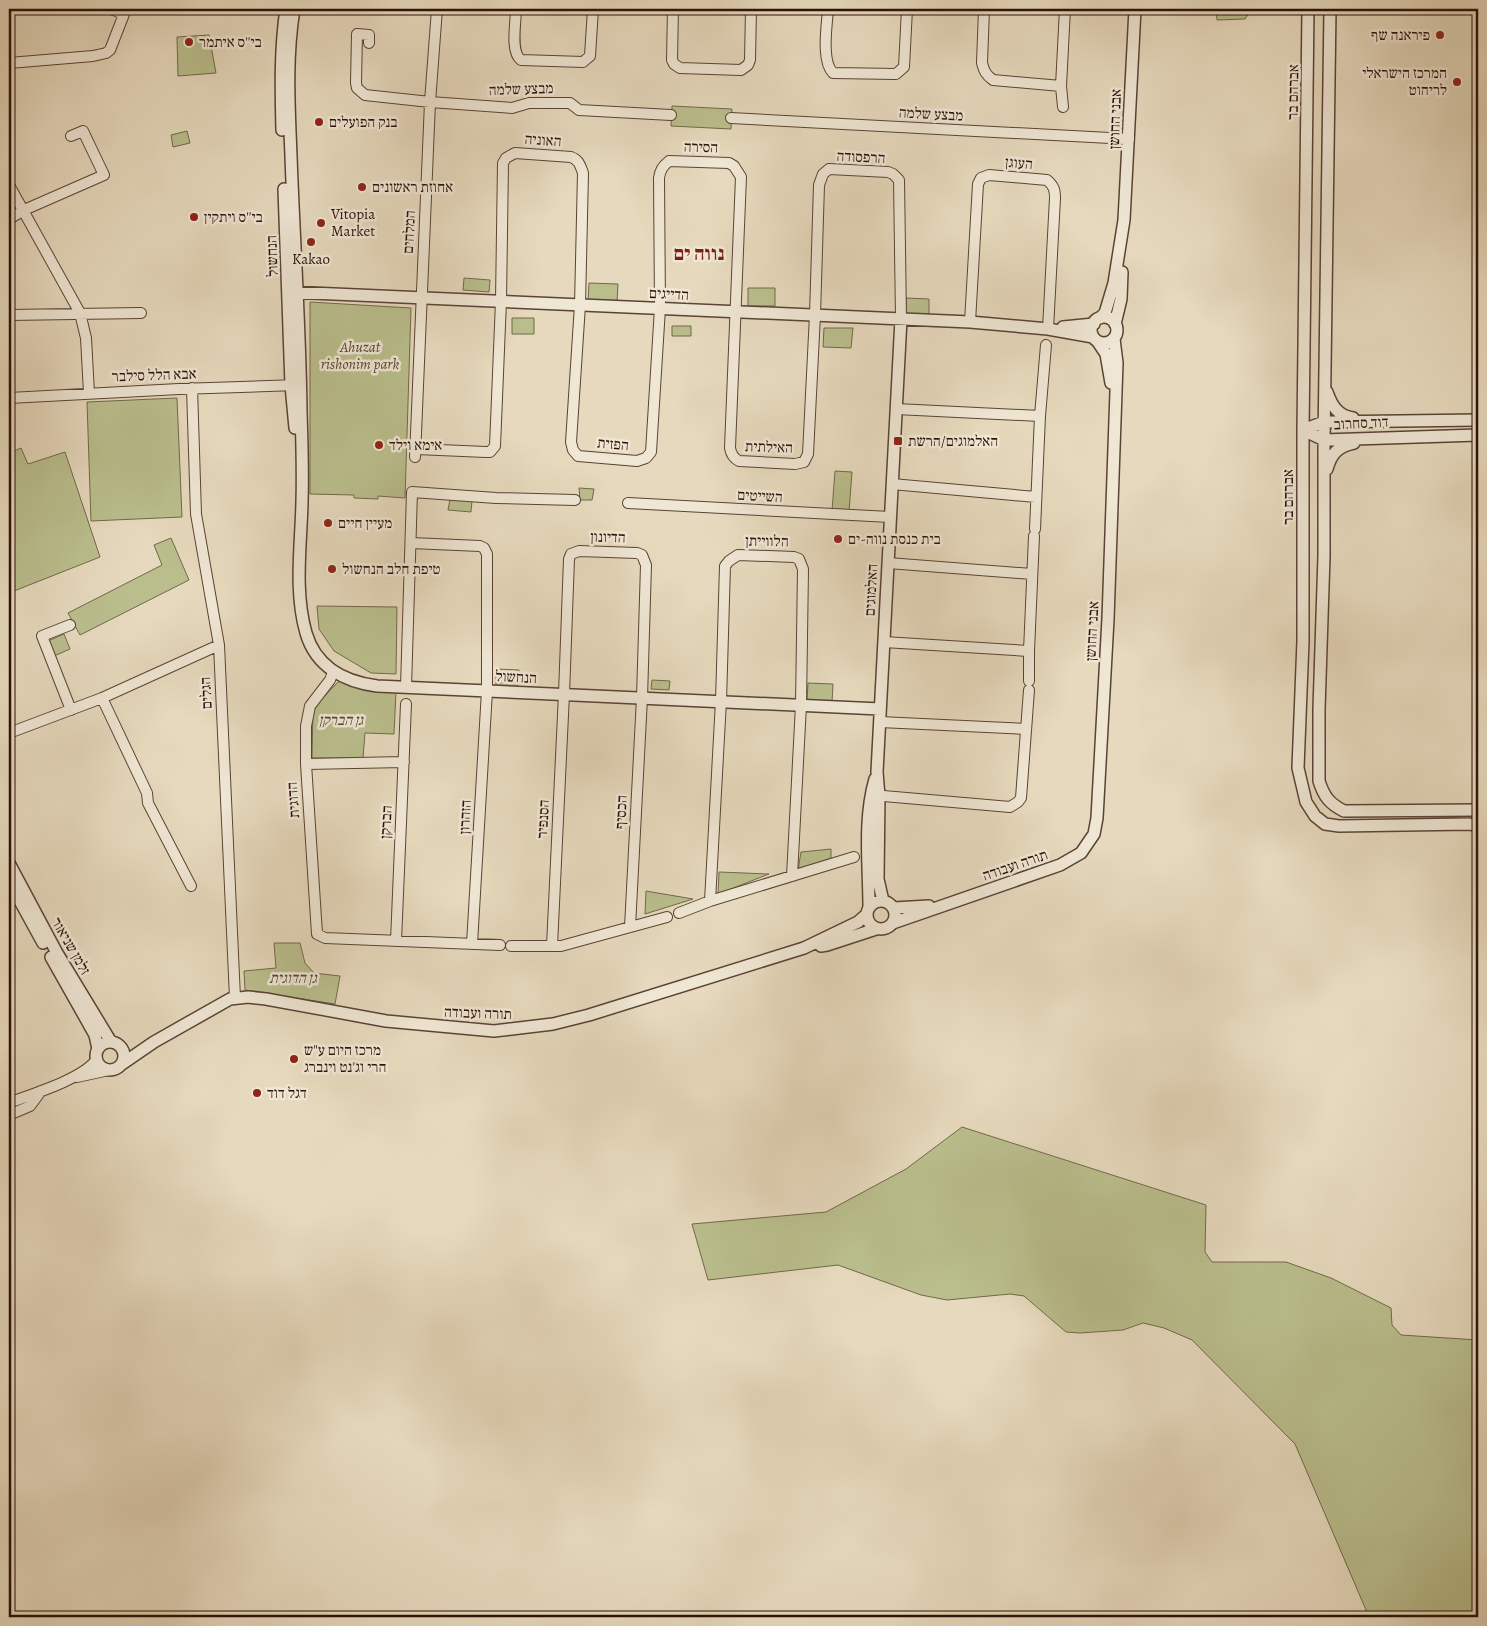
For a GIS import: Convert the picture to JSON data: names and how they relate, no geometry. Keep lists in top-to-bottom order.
{
  "streets": {
    "street": [
      "מבצע שלמה",
      "אברהם בר",
      "אבני החושן",
      "האוניה",
      "הסירה",
      "הרפסודה",
      "העוגן",
      "המלחים",
      "הנחשול",
      "הדייגים",
      "אבא הלל סילבר",
      "דוד סחרוב",
      "הפזית",
      "האילתית",
      "השייטים",
      "הדיונון",
      "הלווייתן",
      "האלמוגים",
      "הגלים",
      "הדוגית",
      "הכסיף",
      "הזהרון",
      "הסנפיר",
      "הברקן",
      "תורה ועבודה",
      "זלמן שניאור"
    ]
  },
  "crossings": [
    ["מבצע שלמה", "אבני החושן"],
    ["מבצע שלמה", "המלחים"],
    ["אברהם בר", "דוד סחרוב"],
    ["אבני החושן", "הדייגים"],
    ["אבני החושן", "תורה ועבודה"],
    ["האוניה", "המלחים"],
    ["האוניה", "הדייגים"],
    ["האוניה", "הפזית"],
    ["הסירה", "הדייגים"],
    ["הסירה", "הפזית"],
    ["הסירה", "האילתית"],
    ["הרפסודה", "הדייגים"],
    ["הרפסודה", "האילתית"],
    ["הרפסודה", "האלמוגים"],
    ["העוגן", "הדייגים"],
    ["המלחים", "הדייגים"],
    ["הנחשול", "הדייגים"],
    ["הנחשול", "אבא הלל סילבר"],
    ["הנחשול", "הדיונון"],
    ["הנחשול", "הלווייתן"],
    ["הנחשול", "האלמוגים"],
    ["הנחשול", "הדוגית"],
    ["הנחשול", "הכסיף"],
    ["הנחשול", "הזהרון"],
    ["הנחשול", "הסנפיר"],
    ["הדייגים", "הפזית"],
    ["הדייגים", "האילתית"],
    ["הדייגים", "האלמוגים"],
    ["אבא הלל סילבר", "הגלים"],
    ["השייטים", "האלמוגים"],
    ["הדיונון", "הכסיף"],
    ["הדיונון", "הסנפיר"],
    ["האלמוגים", "תורה ועבודה"],
    ["הגלים", "תורה ועבודה"],
    ["הדוגית", "הברקן"],
    ["תורה ועבודה", "זלמן שניאור"]
  ],
  "districts": ["נווה ים"],
  "parks": ["Ahuzat rishonim park", "גן הברקן", "גן הדוגית"],
  "places": {
    "other": [
      "פיראנה שף",
      "בי''ס איתמר",
      "המרכז הישראלי לריהוט",
      "בנק הפועלים",
      "אחוזת ראשונים",
      "בי''ס ויתקין",
      "Vitopia Market",
      "Kakao",
      "אימא וילד",
      "מעיין חיים",
      "בית כנסת נווה-ים",
      "טיפת חלב הנחשול",
      "מרכז היום ע\"ש הרי וג'נט וינברג",
      "דגל דוד"
    ],
    "transit": ["האלמוגים/הרשת"]
  }
}
